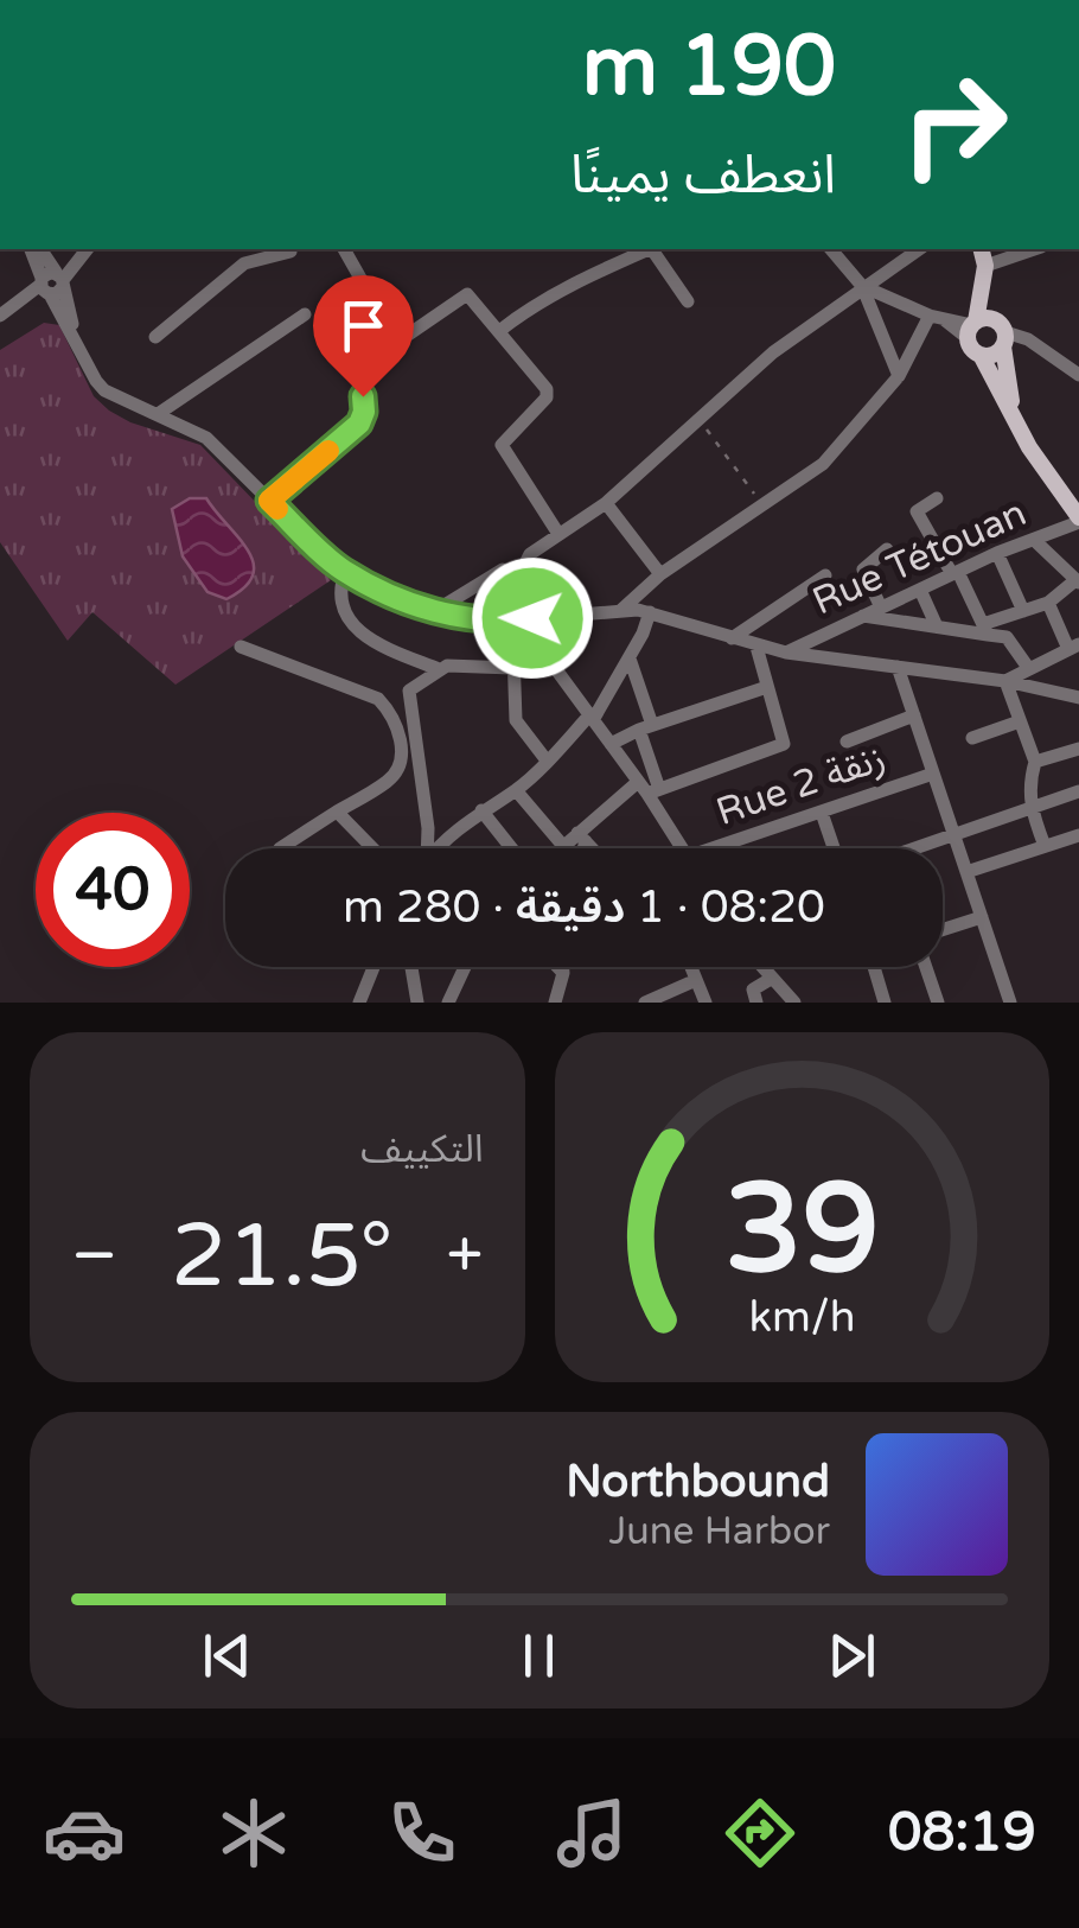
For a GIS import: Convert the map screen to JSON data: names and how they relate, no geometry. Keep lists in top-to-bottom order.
{
  "streets": {
    "street": ["Rue Tétouan", "Rue 2 زنقة"]
  },
  "page": {
    "turn": ["190 m", "انعطف يمينًا"],
    "limit": "40",
    "trip": "08:20 · 1 دقيقة · 280 m",
    "tile": "التكييف",
    "heat": ["−", "21.5°", "+"],
    "song": ["Northbound", "June Harbor"],
    "tabs": "08:19",
    "gauge": ["39", "km/h"]
  }
}
